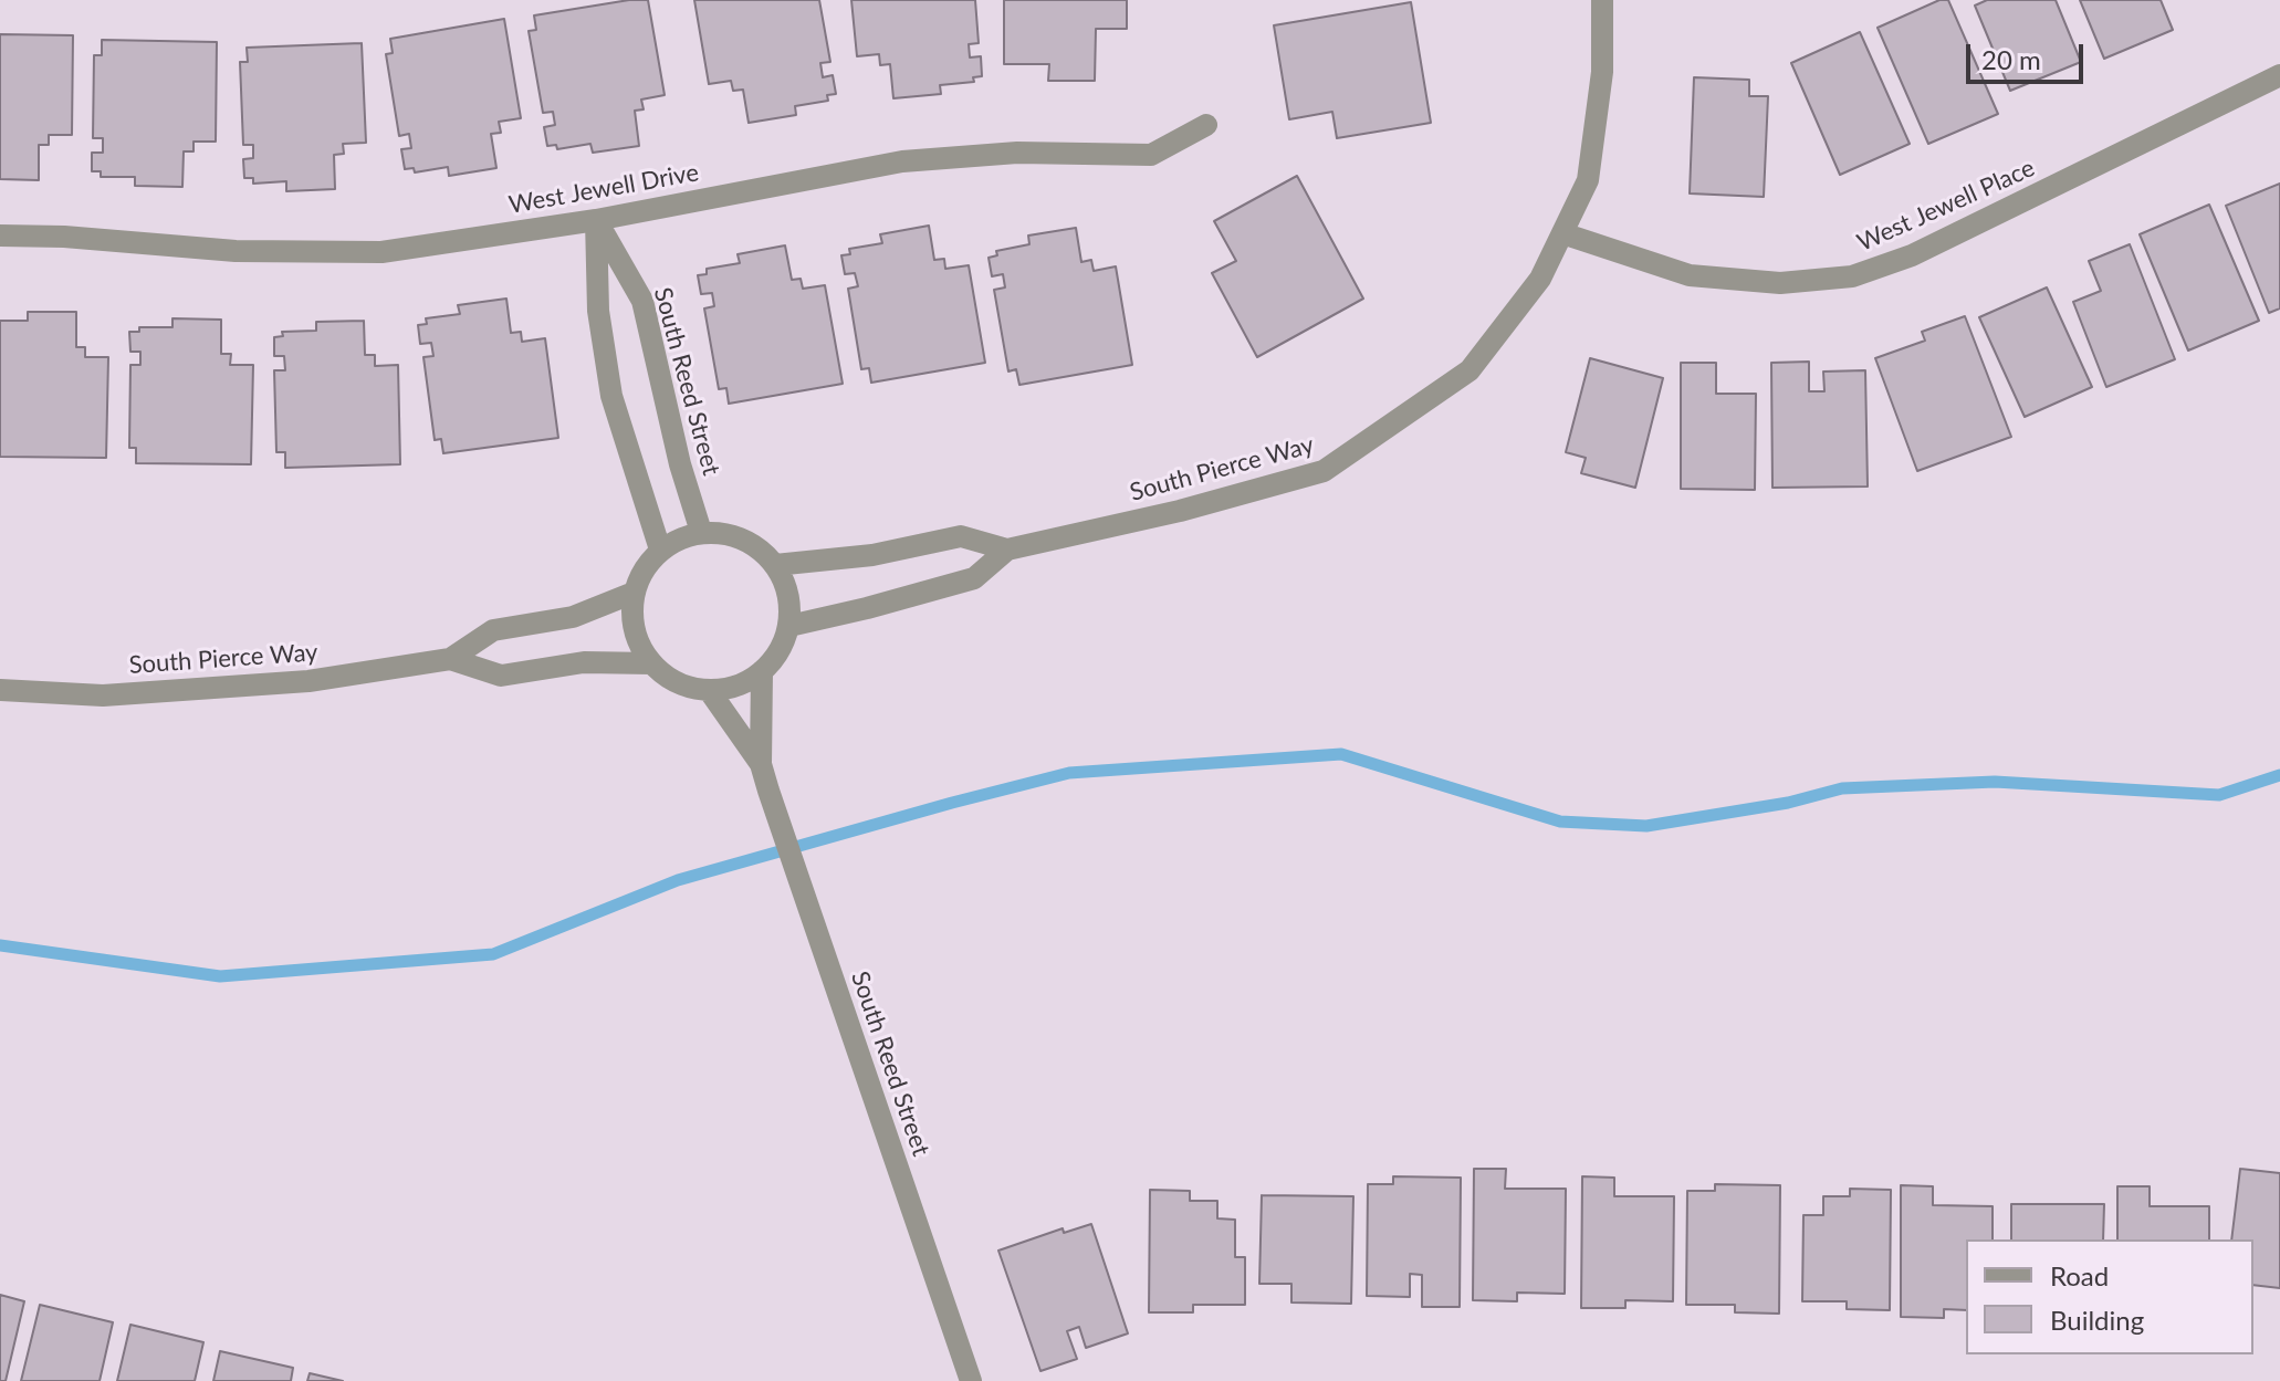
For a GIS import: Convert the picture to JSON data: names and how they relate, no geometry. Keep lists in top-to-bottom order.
{
  "streets": {
    "street": [
      "West Jewell Drive",
      "West Jewell Place",
      "South Reed Street",
      "South Pierce Way"
    ]
  },
  "crossings": [
    ["West Jewell Drive", "South Reed Street"],
    ["West Jewell Place", "South Pierce Way"],
    ["South Reed Street", "South Pierce Way"]
  ],
  "legend": ["Road", "Building"],
  "scale_bar": "20 m"
}
